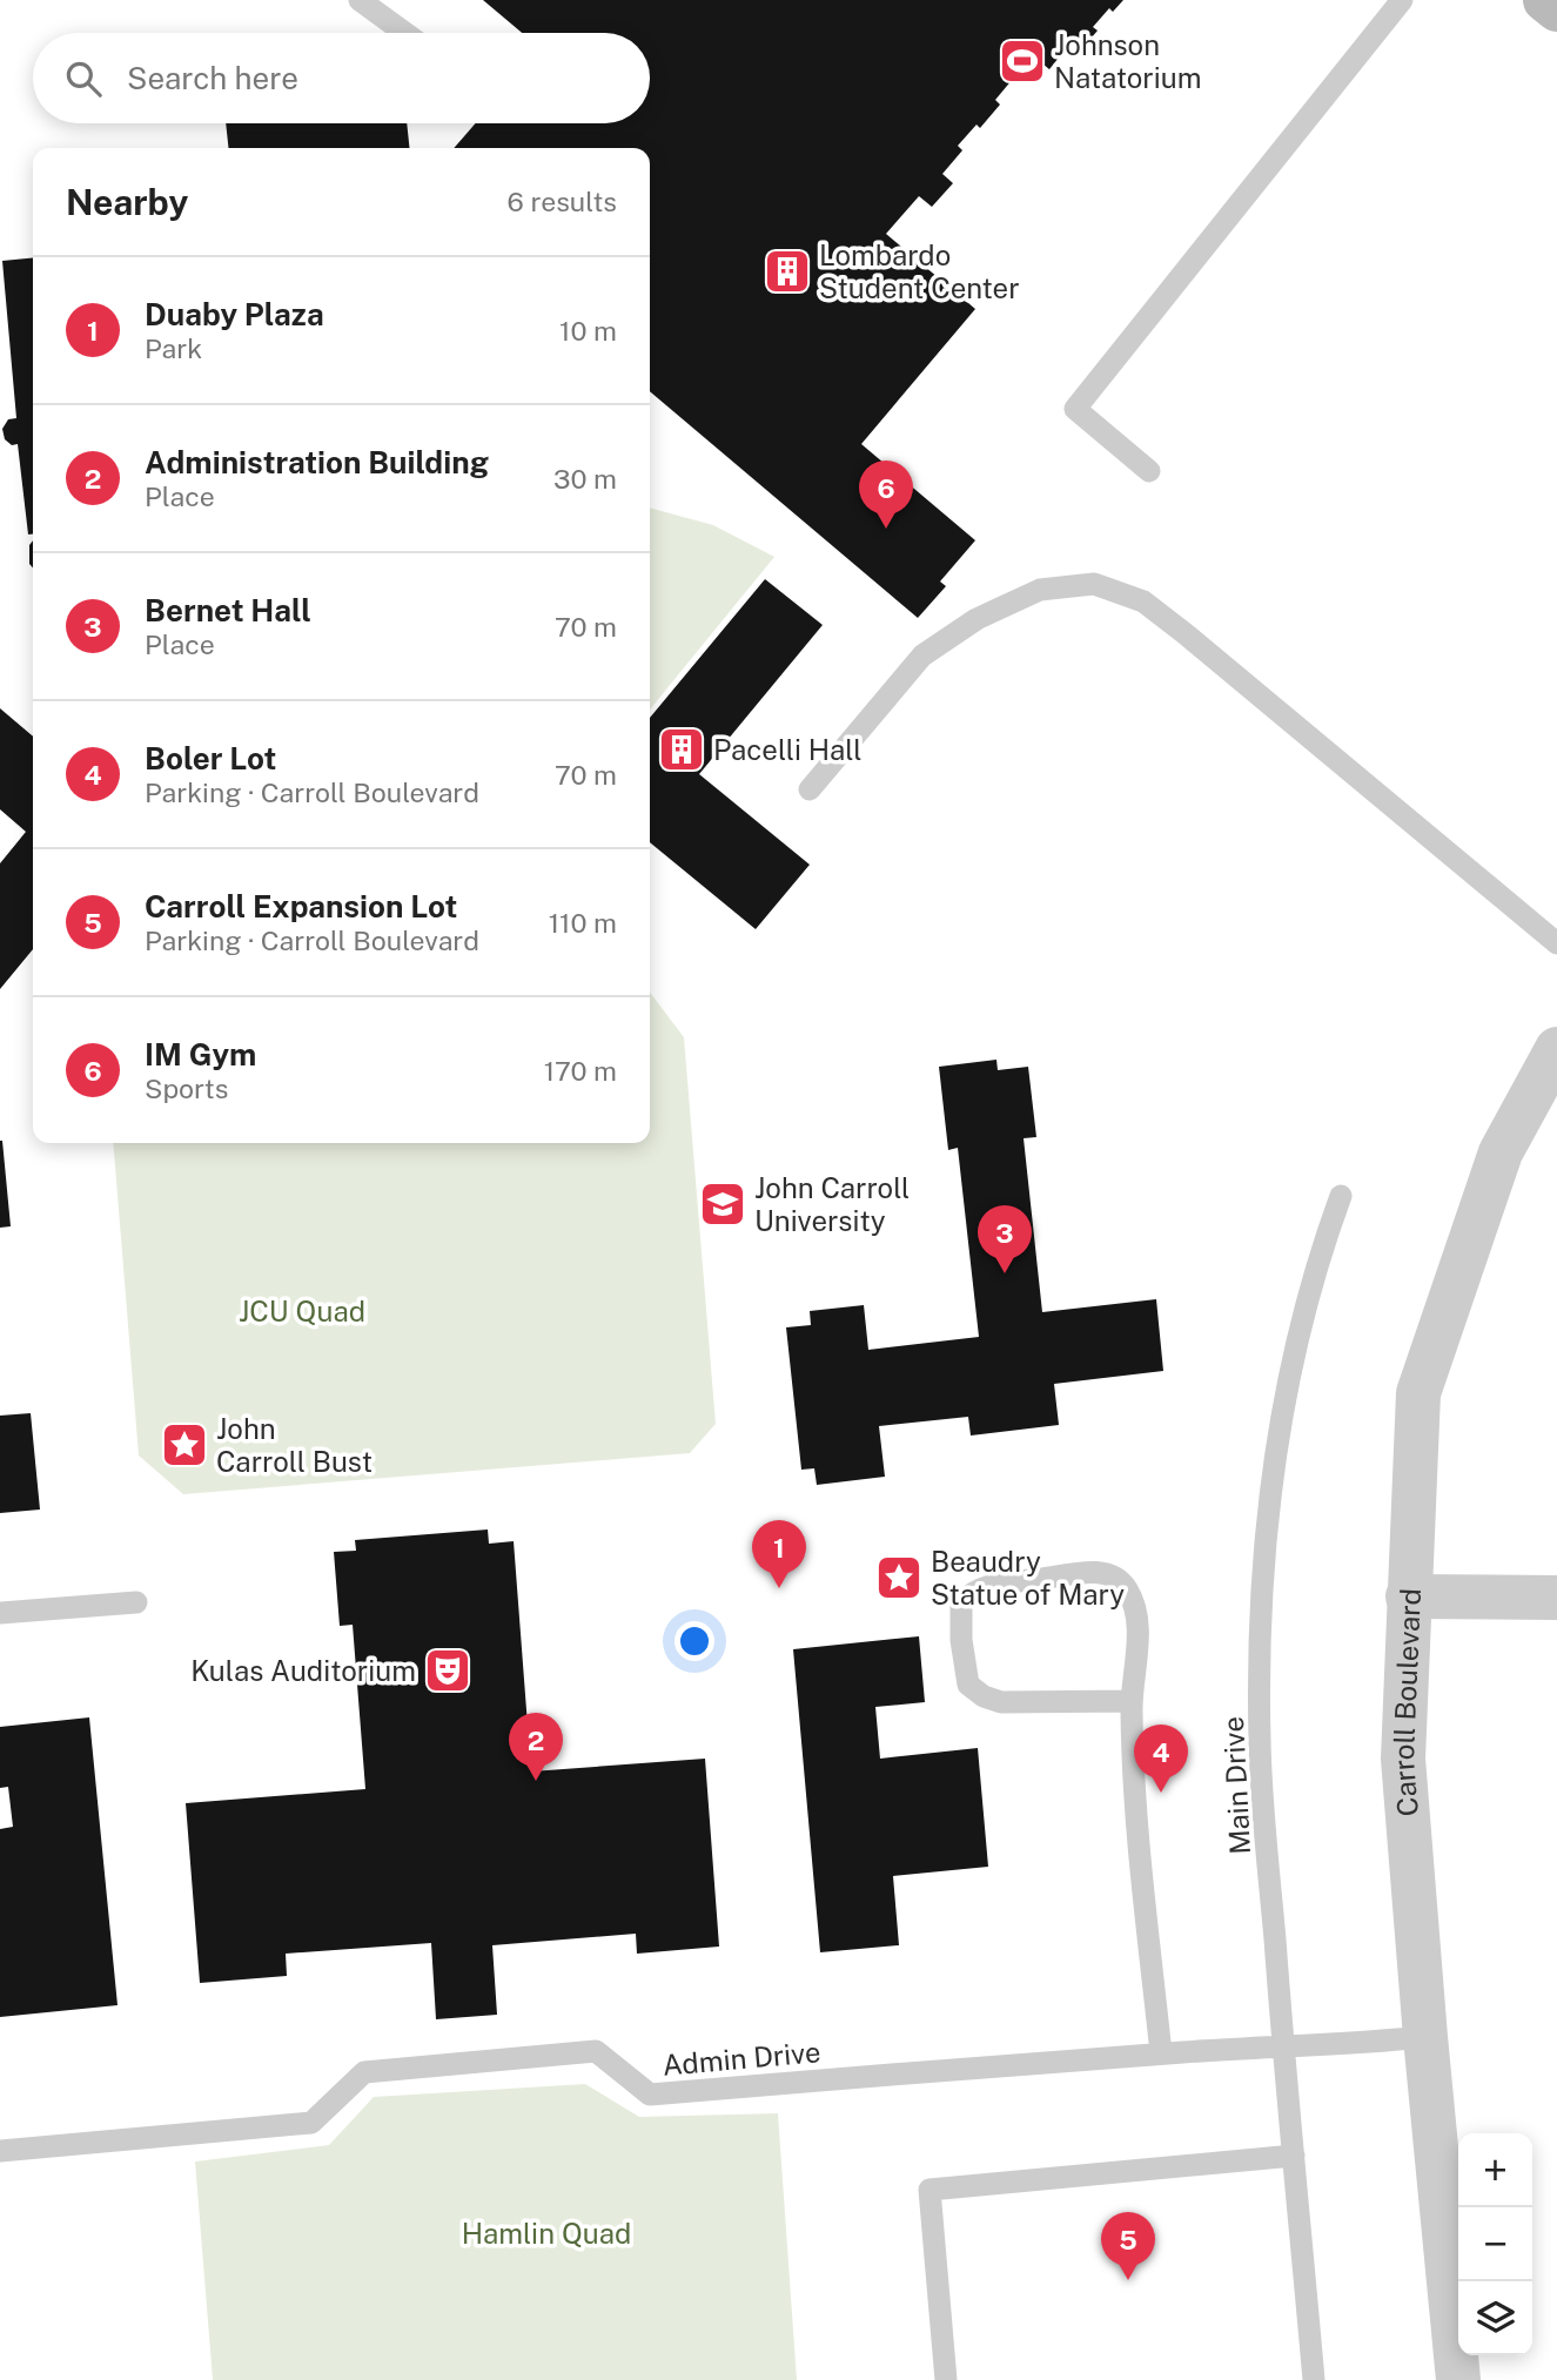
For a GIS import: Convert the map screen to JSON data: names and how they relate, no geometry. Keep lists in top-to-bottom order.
{
  "streets": {
    "street": ["Carroll Boulevard"],
    "lane": ["Main Drive", "Admin Drive"]
  },
  "crossings": [
    ["Carroll Boulevard", "Admin Drive"],
    ["Main Drive", "Admin Drive"]
  ],
  "parks": ["JCU Quad", "Hamlin Quad"],
  "places": {
    "sports": ["Johnson Natatorium"],
    "building": ["Lombardo Student Center", "Pacelli Hall"],
    "school or university": ["John Carroll University"],
    "place": ["John Carroll Bust", "Beaudry Statue of Mary"],
    "theatre": ["Kulas Auditorium"]
  },
  "page": {
    "search": "Search here",
    "heading": ["Nearby", "6 results"],
    "list": [
      {
        "mark": "1",
        "name": "Duaby Plaza",
        "note": "Park",
        "value": "10 m"
      },
      {
        "mark": "2",
        "name": "Administration Building",
        "note": "Place",
        "value": "30 m"
      },
      {
        "mark": "3",
        "name": "Bernet Hall",
        "note": "Place",
        "value": "70 m"
      },
      {
        "mark": "4",
        "name": "Boler Lot",
        "note": "Parking · Carroll Boulevard",
        "value": "70 m"
      },
      {
        "mark": "5",
        "name": "Carroll Expansion Lot",
        "note": "Parking · Carroll Boulevard",
        "value": "110 m"
      },
      {
        "mark": "6",
        "name": "IM Gym",
        "note": "Sports",
        "value": "170 m"
      }
    ],
    "pins": [
      "6",
      "3",
      "1",
      "2",
      "4",
      "5"
    ],
    "map_buttons": ["+", "−"]
  }
}
